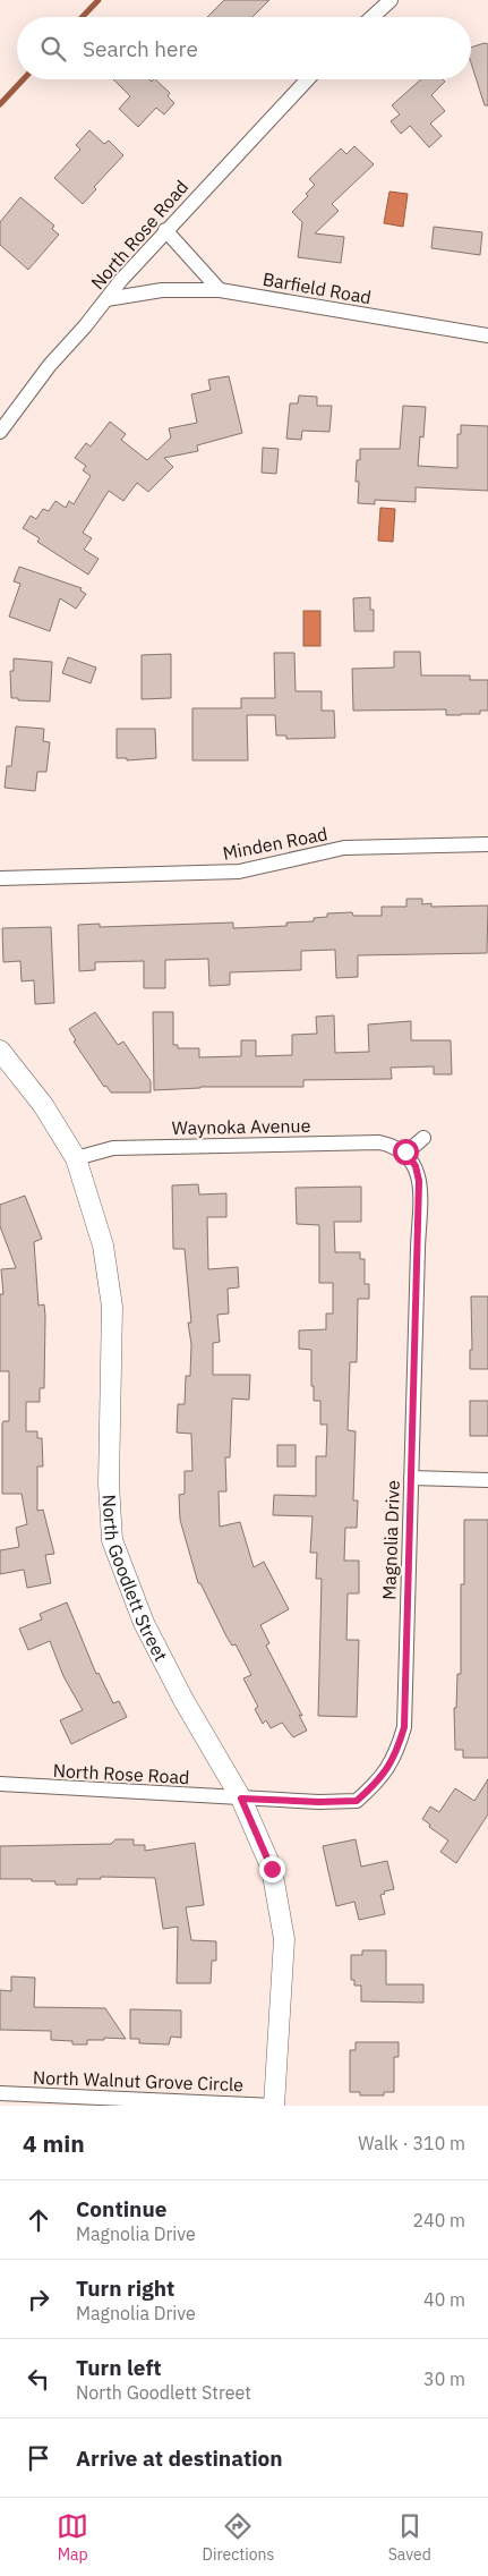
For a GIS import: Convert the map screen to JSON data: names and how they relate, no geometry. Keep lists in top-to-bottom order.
{
  "streets": {
    "main road": ["North Goodlett Street"],
    "street": [
      "North Rose Road",
      "Barfield Road",
      "Minden Road",
      "Waynoka Avenue",
      "Magnolia Drive",
      "North Walnut Grove Circle"
    ]
  },
  "crossings": [
    ["North Rose Road", "Barfield Road"],
    ["North Rose Road", "Magnolia Drive"],
    ["North Rose Road", "North Goodlett Street"],
    ["Waynoka Avenue", "Magnolia Drive"],
    ["Waynoka Avenue", "North Goodlett Street"],
    ["Magnolia Drive", "North Goodlett Street"],
    ["North Goodlett Street", "North Walnut Grove Circle"]
  ],
  "page": {
    "search": "Search here",
    "heading": ["4 min", "Walk · 310 m"],
    "list": [
      ["Continue", "Magnolia Drive", "240 m"],
      ["Turn right", "Magnolia Drive", "40 m"],
      ["Turn left", "North Goodlett Street", "30 m"],
      "Arrive at destination"
    ],
    "nav": ["Map", "Directions", "Saved"]
  }
}
